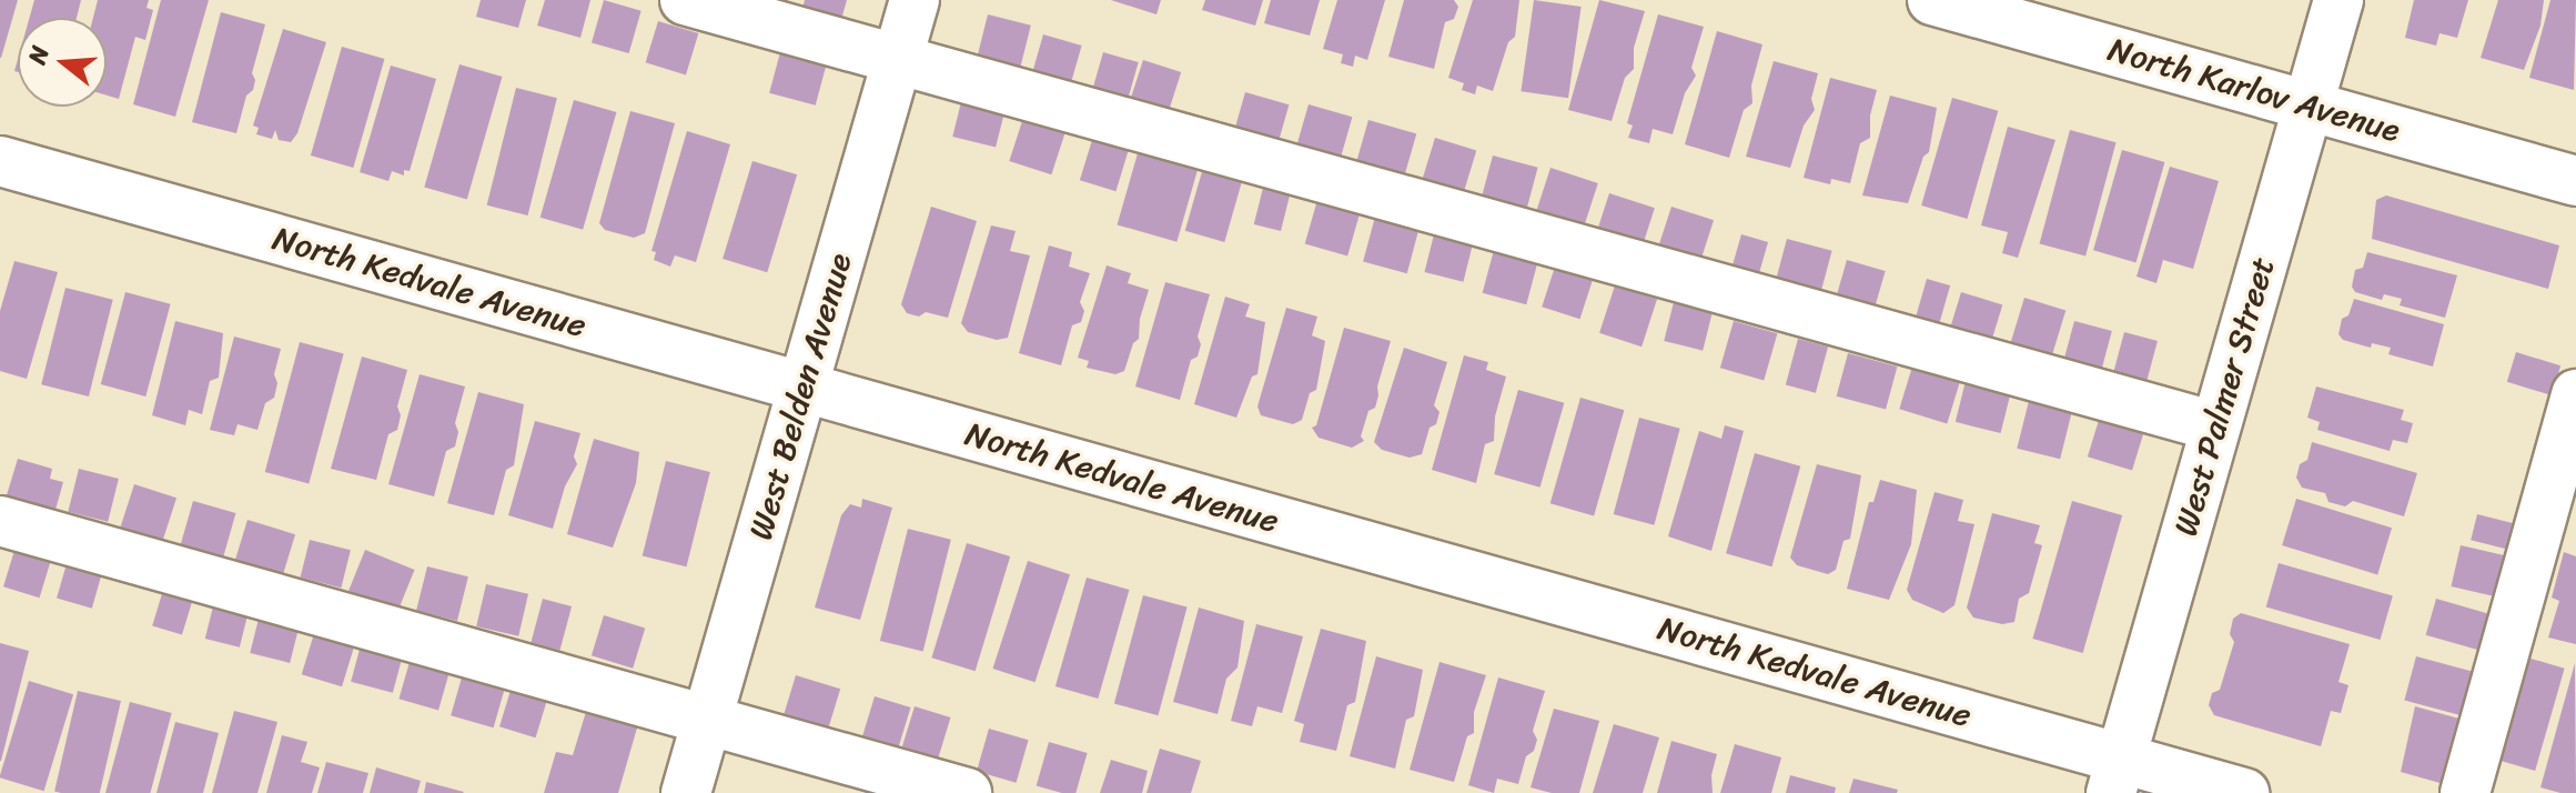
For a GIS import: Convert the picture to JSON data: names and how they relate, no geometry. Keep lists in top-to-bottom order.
{
  "streets": {
    "street": [
      "North Karlov Avenue",
      "North Kedvale Avenue",
      "West Belden Avenue",
      "West Palmer Street"
    ]
  },
  "crossings": [
    ["North Karlov Avenue", "West Palmer Street"],
    ["North Kedvale Avenue", "West Belden Avenue"],
    ["North Kedvale Avenue", "West Palmer Street"]
  ],
  "north": "left"
}
